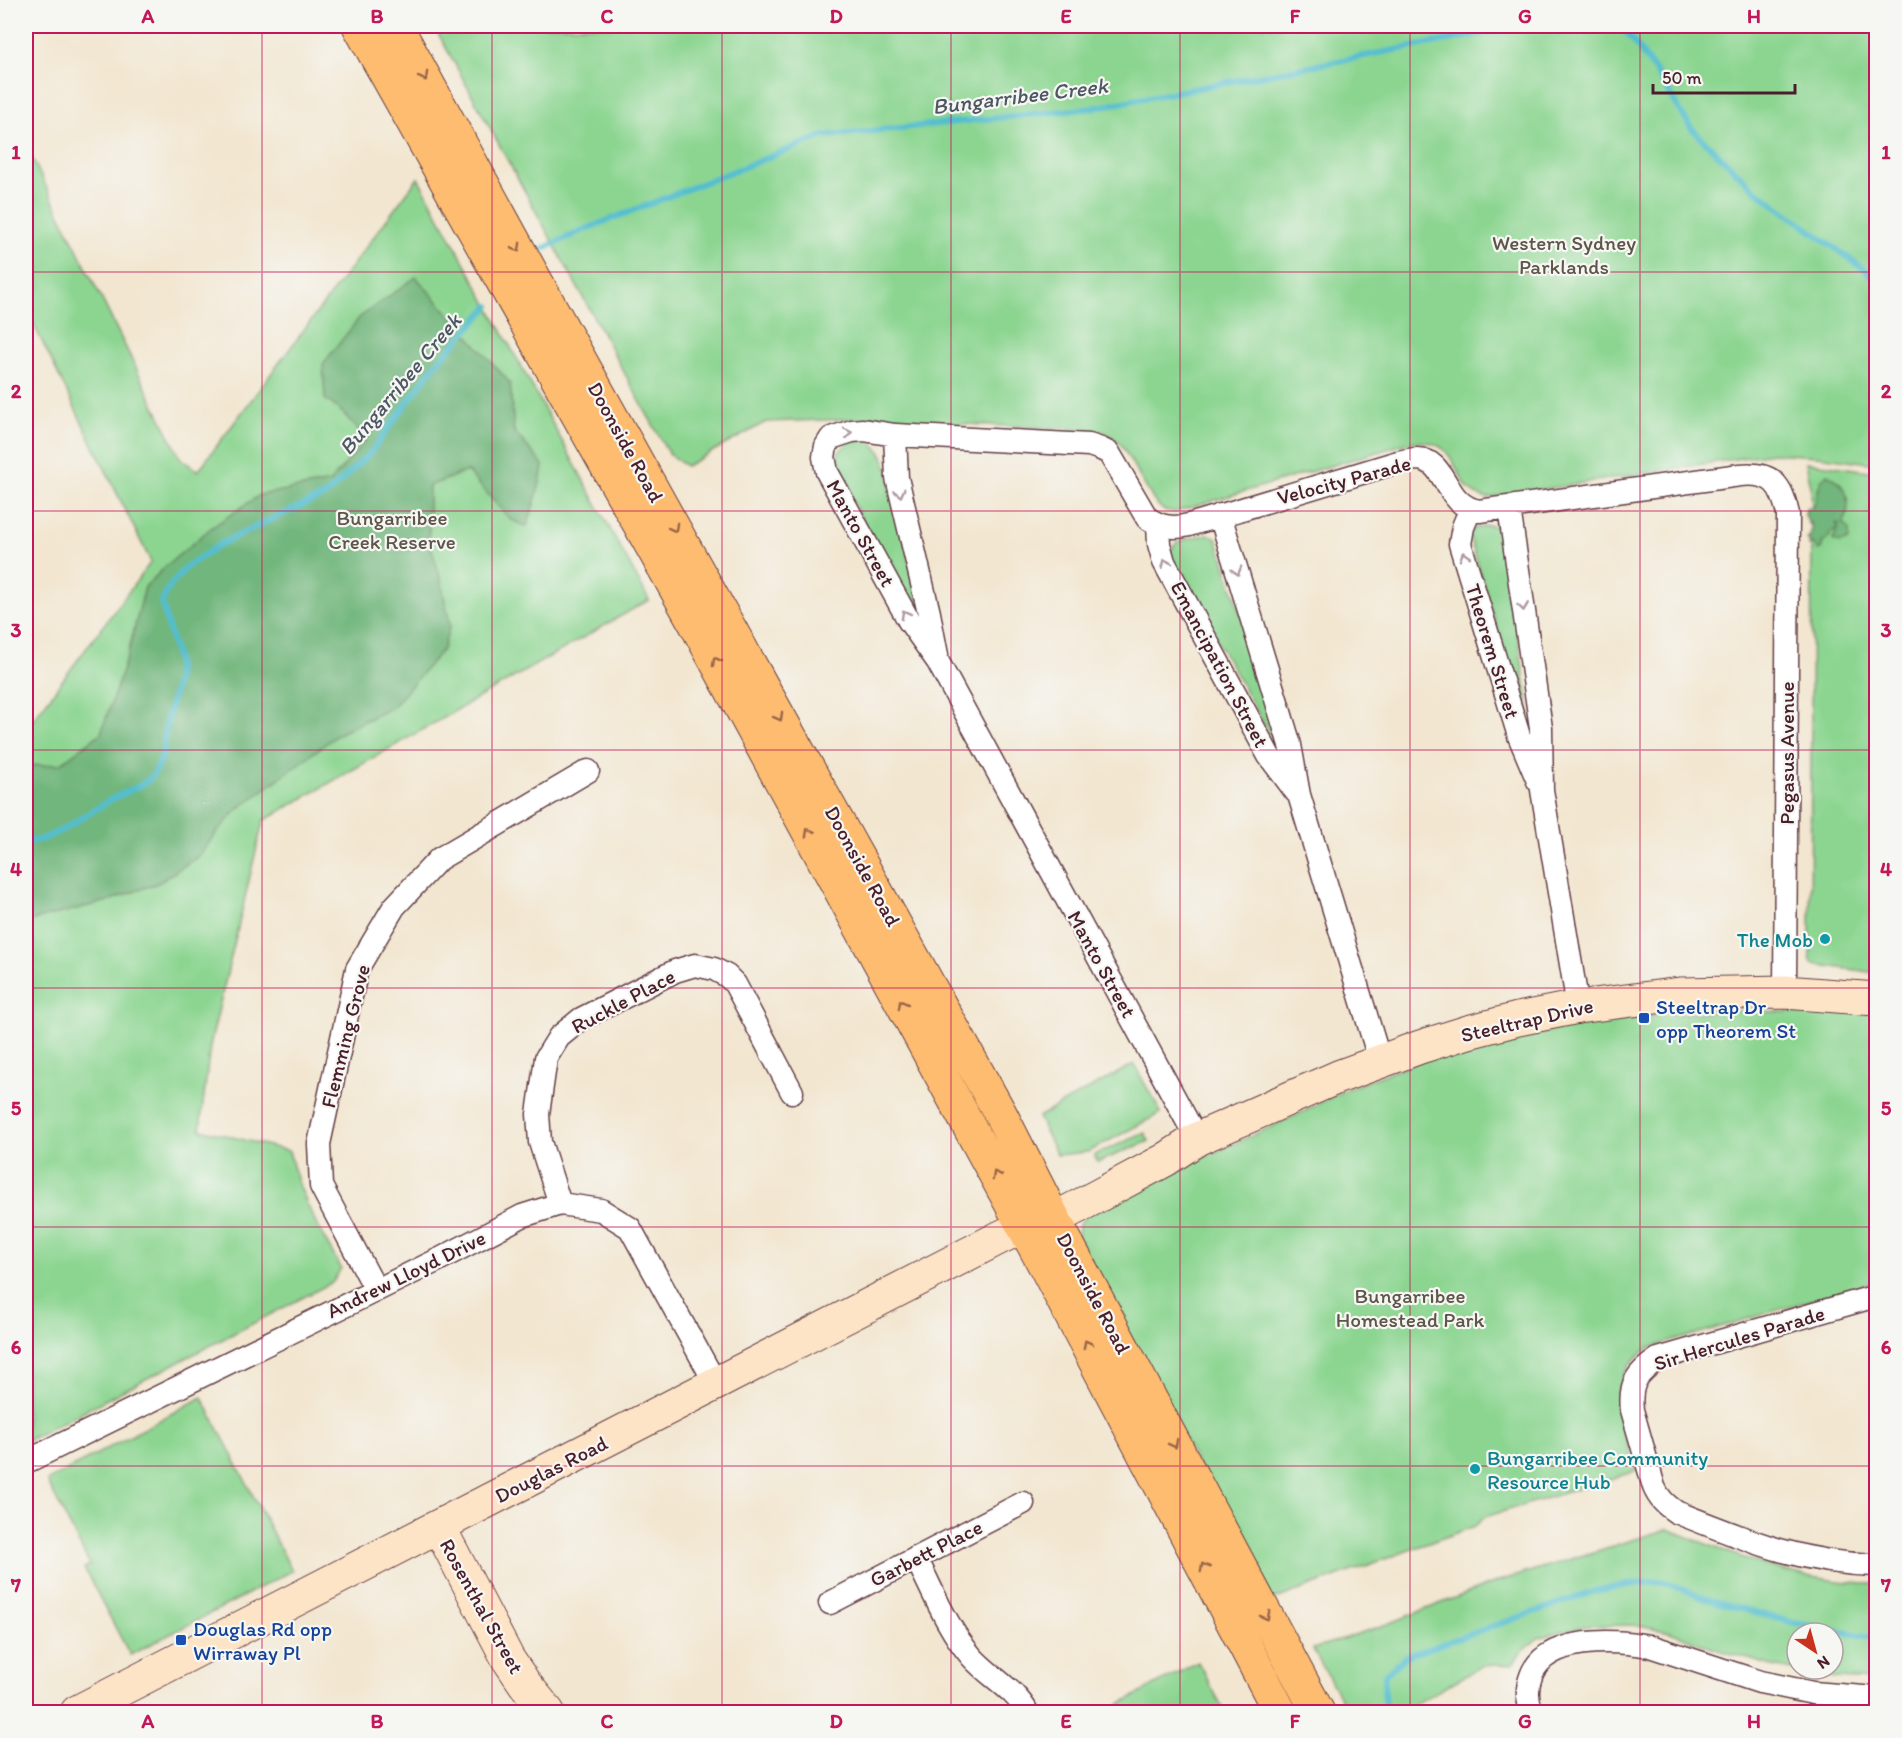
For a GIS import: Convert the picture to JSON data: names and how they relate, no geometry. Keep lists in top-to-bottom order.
{
  "streets": {
    "main road": ["Doonside Road"],
    "street": [
      "Velocity Parade",
      "Manto Street",
      "Theorem Street",
      "Emancipation Street",
      "Pegasus Avenue",
      "Ruckle Place",
      "Steeltrap Drive",
      "Flemming Grove",
      "Andrew Lloyd Drive",
      "Sir Hercules Parade",
      "Douglas Road",
      "Garbett Place",
      "Rosenthal Street"
    ]
  },
  "crossings": [
    ["Doonside Road", "Steeltrap Drive"],
    ["Doonside Road", "Douglas Road"],
    ["Velocity Parade", "Theorem Street"],
    ["Velocity Parade", "Emancipation Street"],
    ["Manto Street", "Steeltrap Drive"],
    ["Theorem Street", "Pegasus Avenue"],
    ["Theorem Street", "Steeltrap Drive"],
    ["Emancipation Street", "Steeltrap Drive"],
    ["Pegasus Avenue", "Steeltrap Drive"],
    ["Ruckle Place", "Andrew Lloyd Drive"],
    ["Steeltrap Drive", "Douglas Road"],
    ["Flemming Grove", "Andrew Lloyd Drive"],
    ["Andrew Lloyd Drive", "Douglas Road"],
    ["Douglas Road", "Rosenthal Street"]
  ],
  "water": ["Bungarribee Creek"],
  "parks": ["Western Sydney Parklands", "Bungarribee Creek Reserve", "Bungarribee Homestead Park"],
  "places": {
    "other": ["The Mob", "Bungarribee Community Resource Hub"],
    "transit": ["Steeltrap Dr opp Theorem St", "Douglas Rd opp Wirraway Pl"]
  },
  "scale_bar": "50 m",
  "north": "bottom right",
  "grid": {
    "columns": [
      "A",
      "B",
      "C",
      "D",
      "E",
      "F",
      "G",
      "H"
    ],
    "rows": [
      "1",
      "2",
      "3",
      "4",
      "5",
      "6",
      "7"
    ]
  }
}
